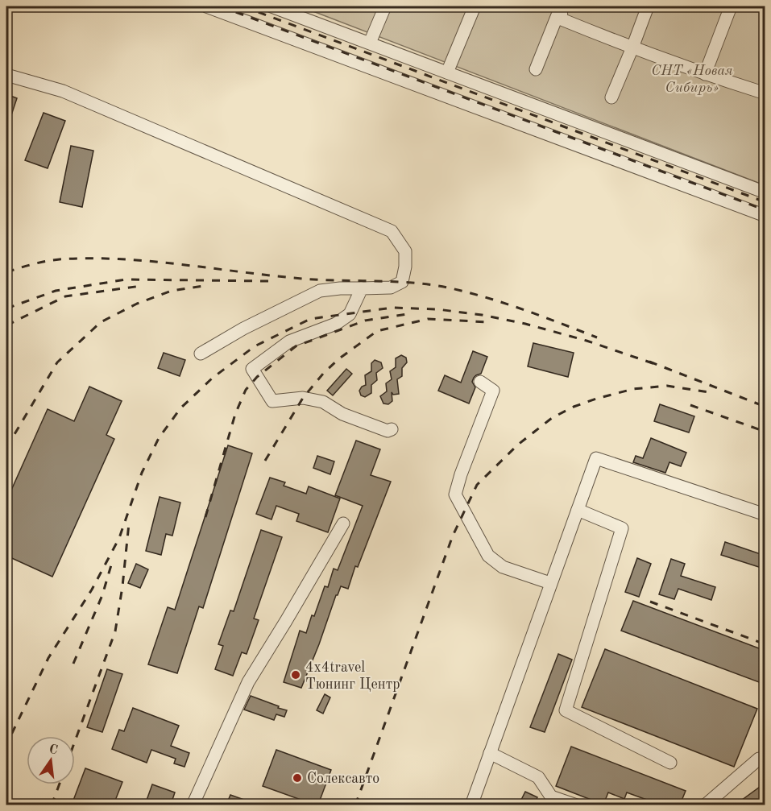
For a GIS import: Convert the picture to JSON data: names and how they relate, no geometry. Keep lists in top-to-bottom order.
{
  "parks": ["СНТ «Новая Сибирь»"],
  "places": ["4x4travel Тюнинг Центр", "Солексавто"],
  "north": "top"
}
